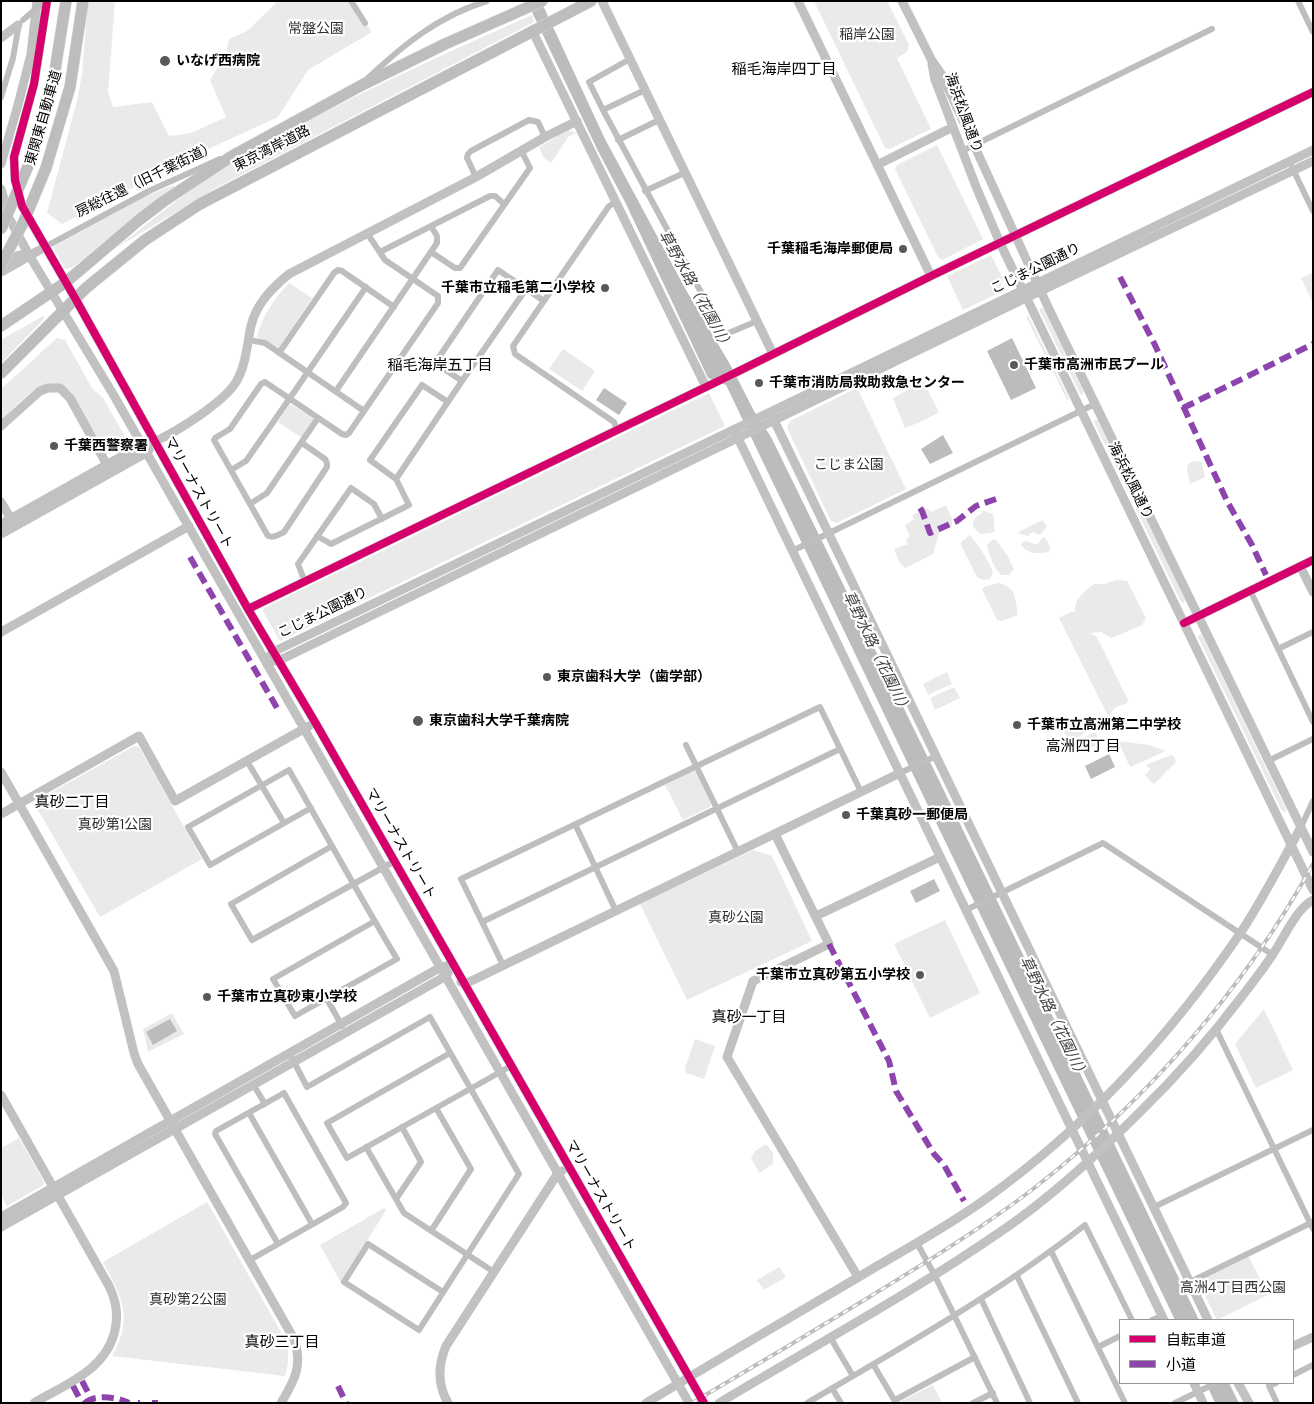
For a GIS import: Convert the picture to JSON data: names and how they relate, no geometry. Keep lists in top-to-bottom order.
{
  "streets": {
    "highway": ["東関東自動車道", "東京湾岸道路"],
    "street": [
      "海浜松風通り",
      "房総往還（旧千葉街道）",
      "こじま公園通り",
      "マリーナストリート"
    ]
  },
  "crossings": [
    ["海浜松風通り", "こじま公園通り"],
    ["東京湾岸道路", "房総往還（旧千葉街道）"],
    ["東京湾岸道路", "マリーナストリート"],
    ["房総往還（旧千葉街道）", "マリーナストリート"],
    ["こじま公園通り", "マリーナストリート"]
  ],
  "districts": [
    "稲毛海岸四丁目",
    "稲毛海岸五丁目",
    "高洲四丁目",
    "真砂二丁目",
    "真砂一丁目",
    "真砂三丁目"
  ],
  "water": ["草野水路（花園川）"],
  "parks": [
    "常盤公園",
    "稲岸公園",
    "こじま公園",
    "真砂第1公園",
    "真砂公園",
    "高洲4丁目西公園",
    "真砂第2公園"
  ],
  "places": [
    "いなげ西病院",
    "千葉稲毛海岸郵便局",
    "千葉市立稲毛第二小学校",
    "千葉市高洲市民プール",
    "千葉市消防局救助救急センター",
    "千葉西警察署",
    "東京歯科大学（歯学部）",
    "東京歯科大学千葉病院",
    "千葉市立高洲第二中学校",
    "千葉真砂一郵便局",
    "千葉市立真砂第五小学校",
    "千葉市立真砂東小学校"
  ],
  "legend": ["自転車道", "小道"]
}
